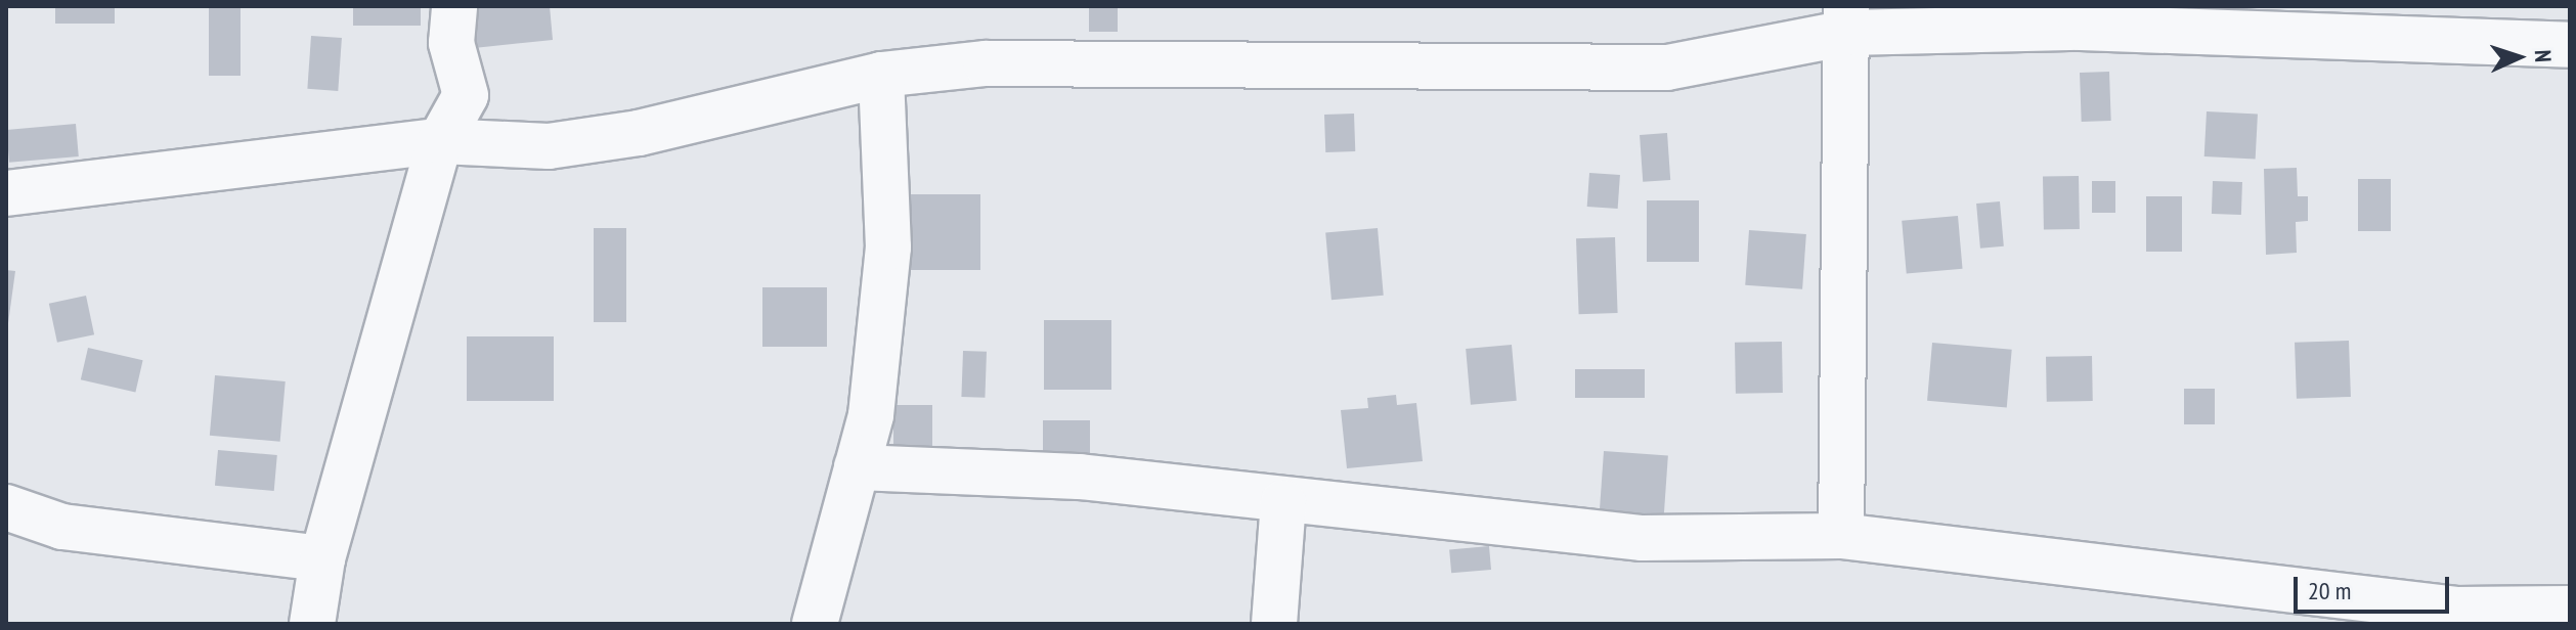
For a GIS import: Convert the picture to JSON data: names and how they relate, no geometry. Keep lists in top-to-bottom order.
{
  "scale_bar": "20 m",
  "north": "right"
}
